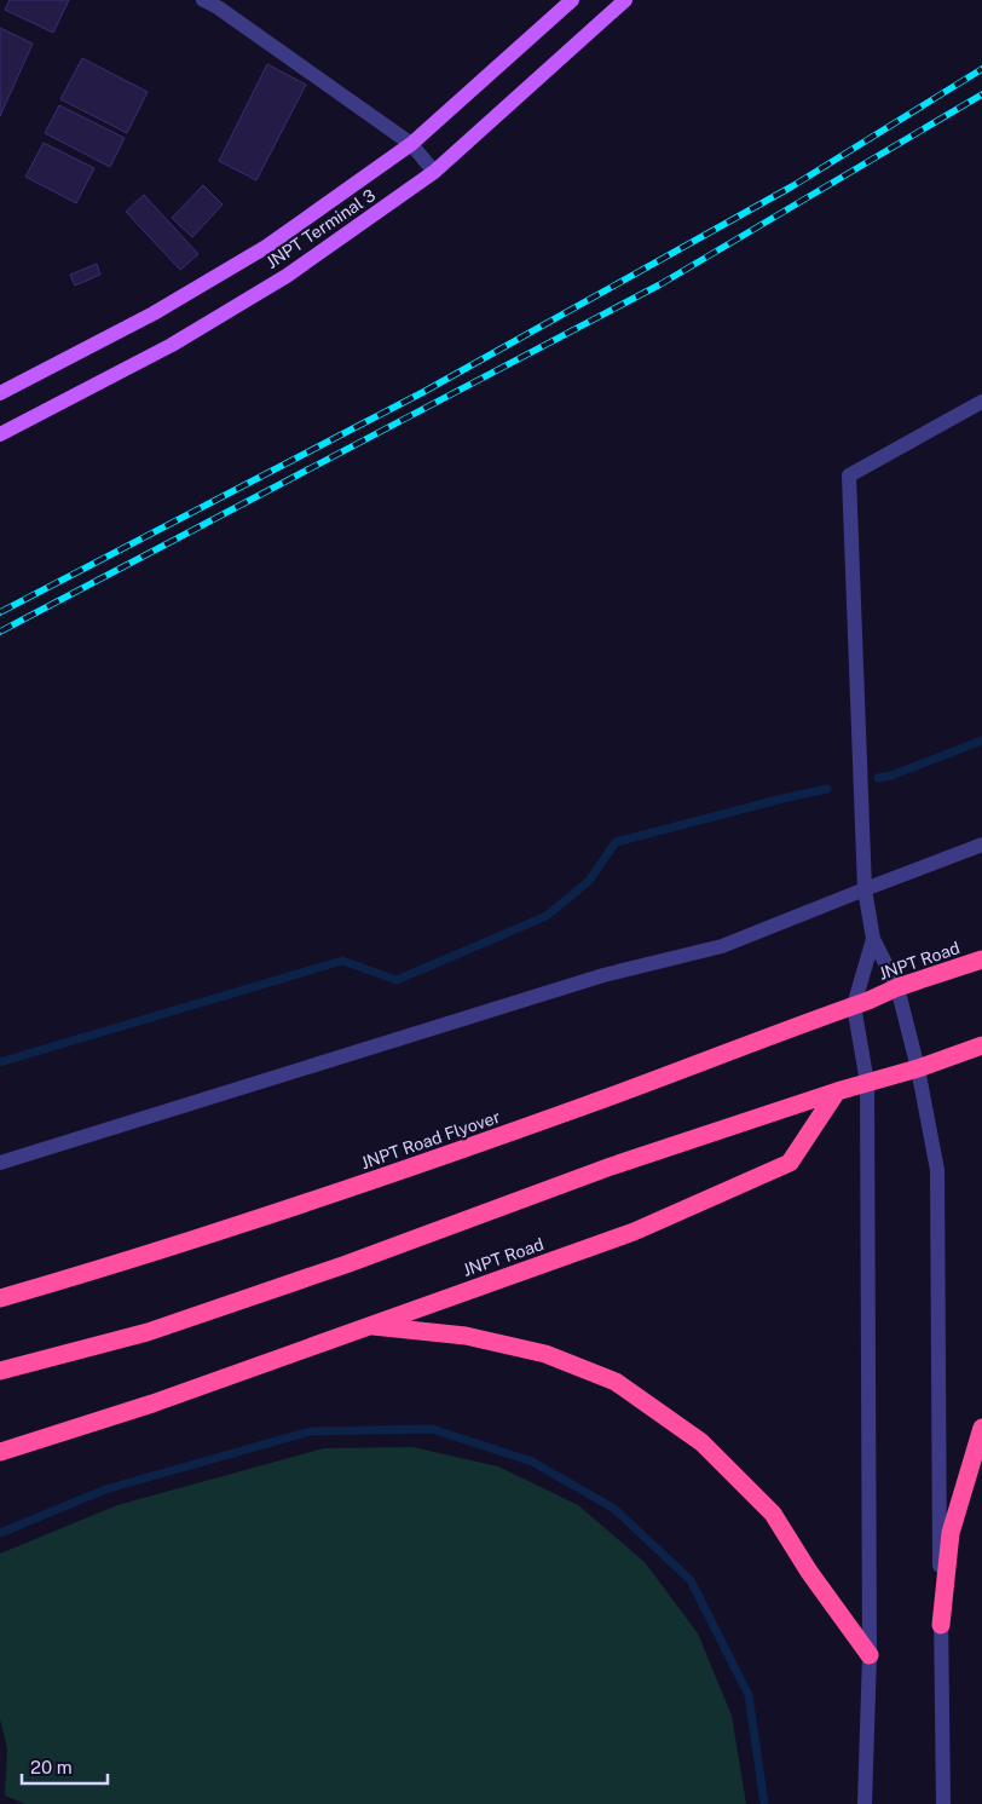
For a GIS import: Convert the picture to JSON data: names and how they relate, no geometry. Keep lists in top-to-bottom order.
{
  "streets": {
    "highway": ["JNPT Road", "JNPT Road Flyover"],
    "main road": ["JNPT Terminal 3"]
  },
  "crossings": [
    ["JNPT Road", "JNPT Road Flyover"]
  ],
  "scale_bar": "20 m"
}
